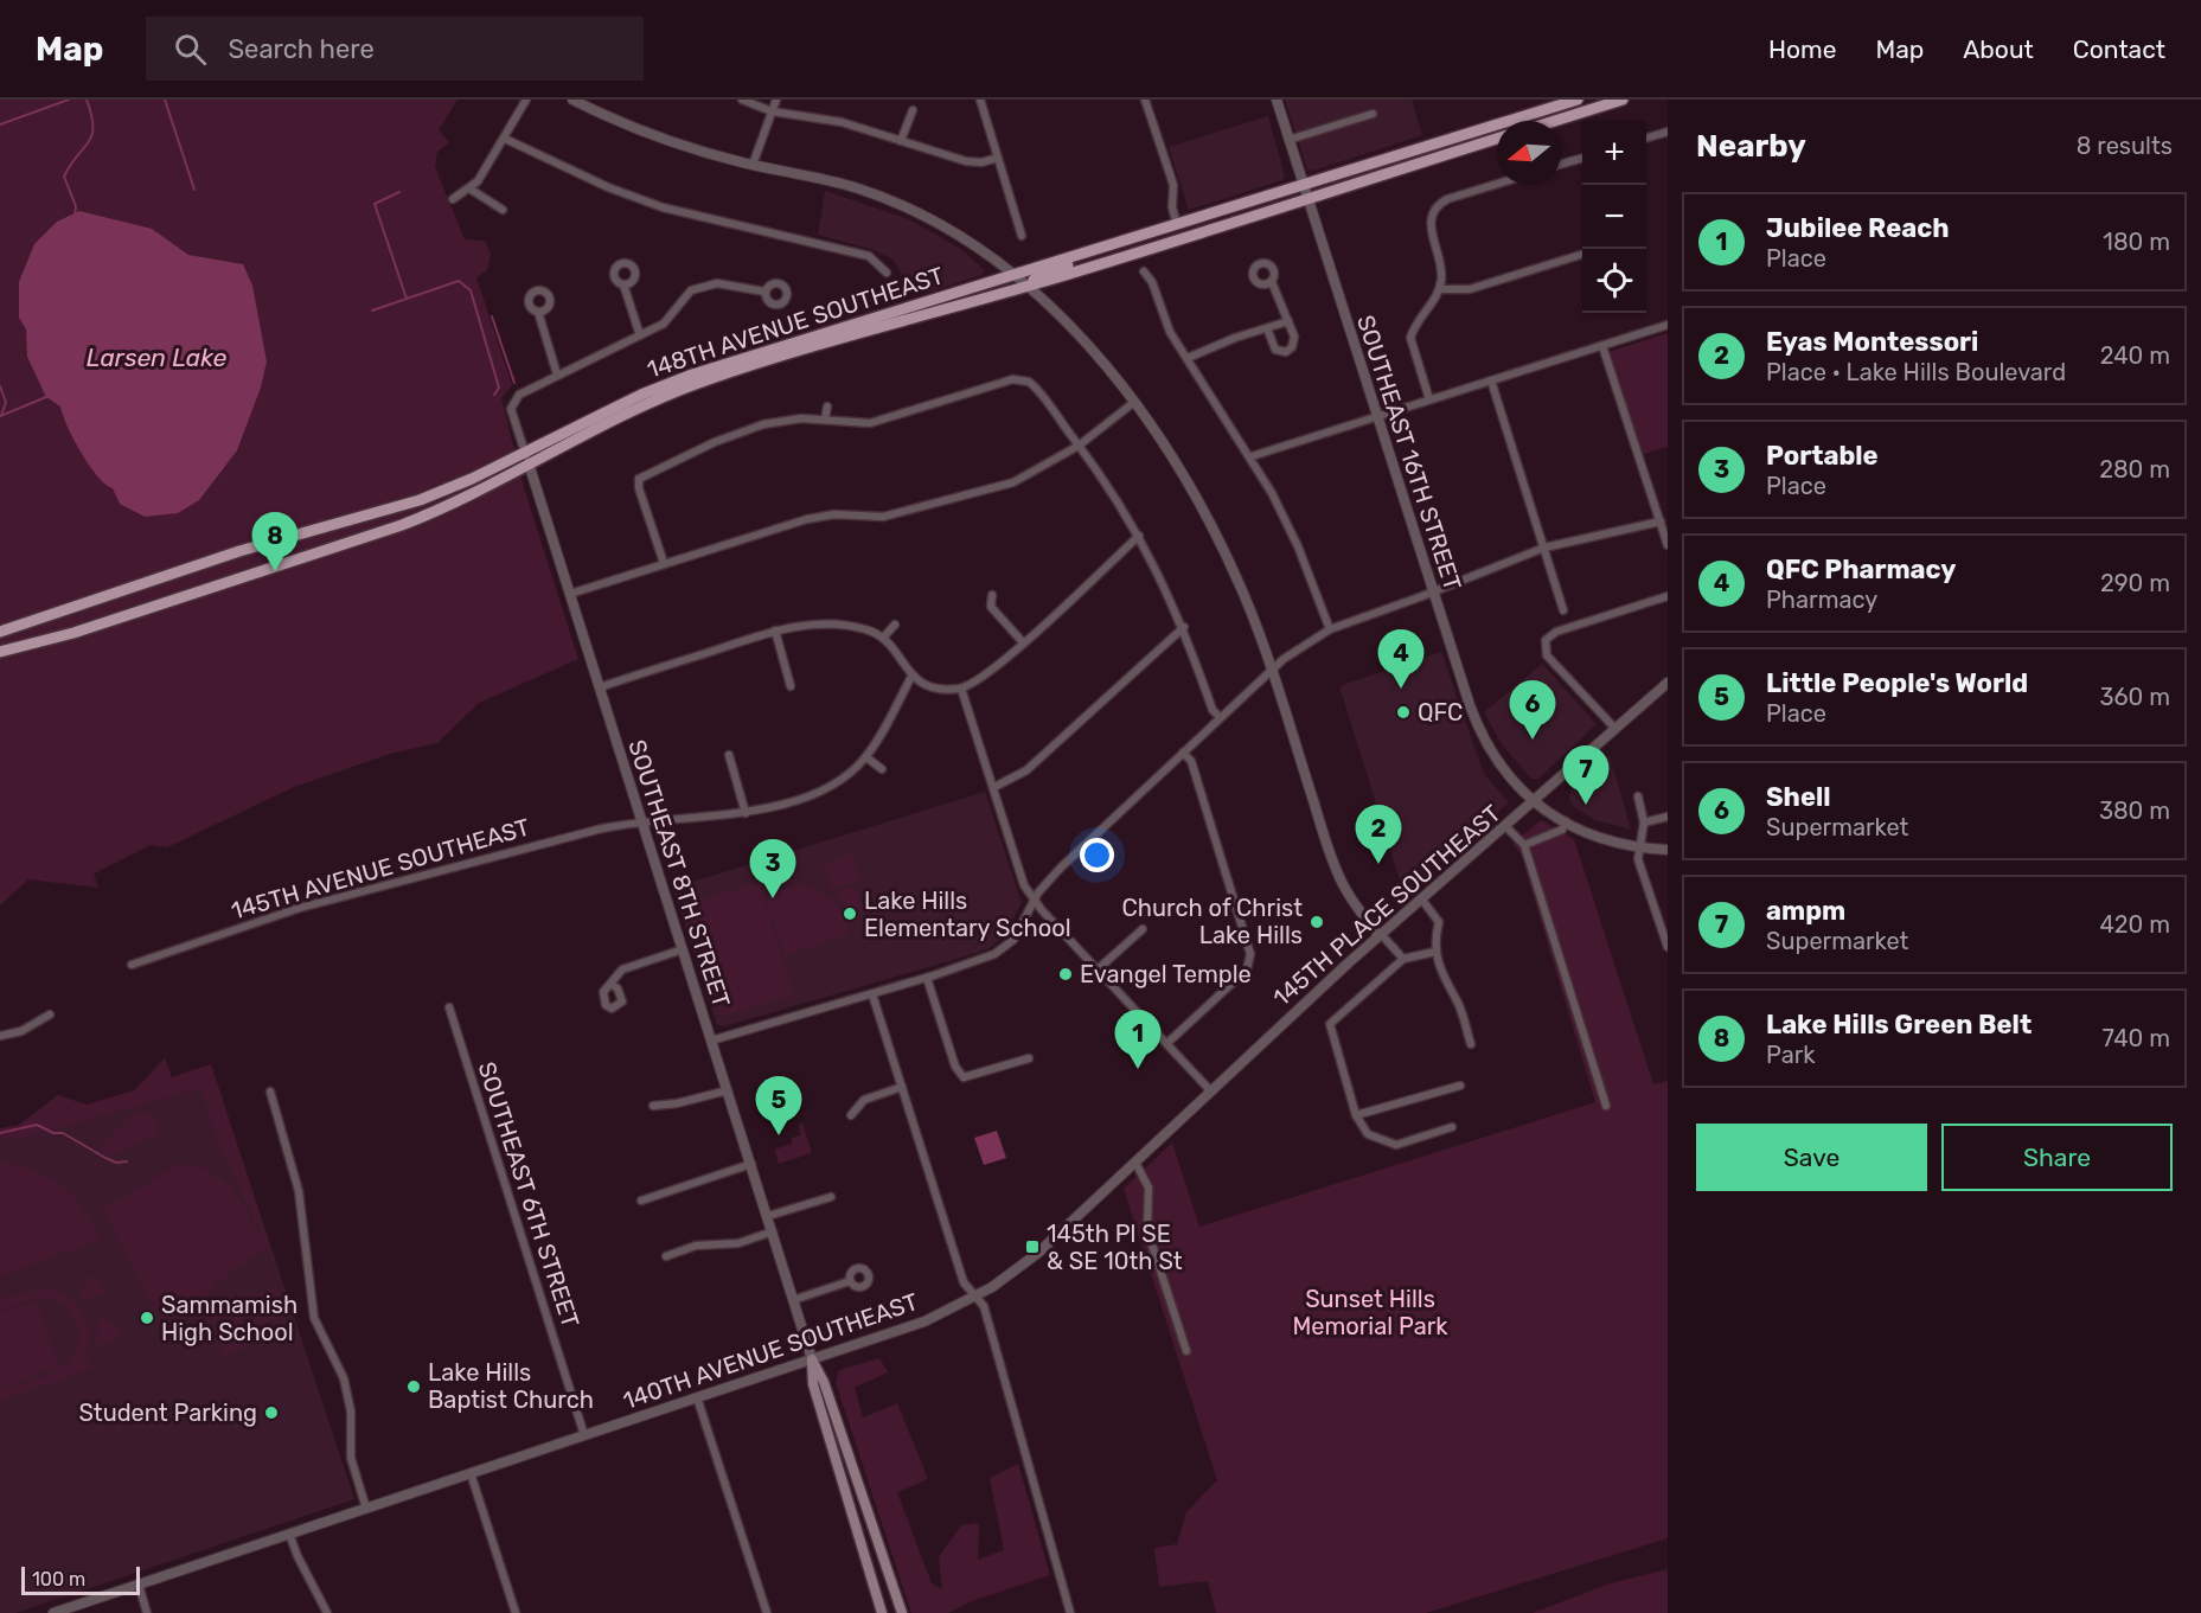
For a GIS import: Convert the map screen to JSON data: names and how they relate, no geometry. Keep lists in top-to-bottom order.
{
  "streets": {
    "main road": ["148TH AVENUE SOUTHEAST"],
    "street": [
      "SOUTHEAST 16TH STREET",
      "145TH AVENUE SOUTHEAST",
      "SOUTHEAST 8TH STREET",
      "145TH PLACE SOUTHEAST",
      "SOUTHEAST 6TH STREET",
      "140TH AVENUE SOUTHEAST"
    ]
  },
  "crossings": [
    ["148TH AVENUE SOUTHEAST", "SOUTHEAST 16TH STREET"],
    ["148TH AVENUE SOUTHEAST", "SOUTHEAST 8TH STREET"],
    ["SOUTHEAST 16TH STREET", "145TH PLACE SOUTHEAST"],
    ["145TH AVENUE SOUTHEAST", "SOUTHEAST 8TH STREET"],
    ["SOUTHEAST 8TH STREET", "140TH AVENUE SOUTHEAST"],
    ["145TH PLACE SOUTHEAST", "140TH AVENUE SOUTHEAST"],
    ["SOUTHEAST 6TH STREET", "140TH AVENUE SOUTHEAST"]
  ],
  "water": ["Larsen Lake"],
  "parks": ["Sunset Hills Memorial Park"],
  "places": {
    "other": [
      "QFC",
      "Lake Hills Elementary School",
      "Church of Christ Lake Hills",
      "Evangel Temple",
      "Sammamish High School",
      "Lake Hills Baptist Church",
      "Student Parking"
    ],
    "transit": ["145th Pl SE & SE 10th St"]
  },
  "scale_bar": "100 m",
  "north": "left",
  "page": {
    "header": "Map",
    "search": "Search here",
    "nav": [
      "Home",
      "Map",
      "About",
      "Contact"
    ],
    "heading": ["Nearby", "8 results"],
    "map_buttons": ["+", "−"],
    "list": [
      {
        "mark": "1",
        "name": "Jubilee Reach",
        "note": "Place",
        "value": "180 m"
      },
      {
        "mark": "2",
        "name": "Eyas Montessori",
        "note": "Place · Lake Hills Boulevard",
        "value": "240 m"
      },
      {
        "mark": "3",
        "name": "Portable",
        "note": "Place",
        "value": "280 m"
      },
      {
        "mark": "4",
        "name": "QFC Pharmacy",
        "note": "Pharmacy",
        "value": "290 m"
      },
      {
        "mark": "5",
        "name": "Little People's World",
        "note": "Place",
        "value": "360 m"
      },
      {
        "mark": "6",
        "name": "Shell",
        "note": "Supermarket",
        "value": "380 m"
      },
      {
        "mark": "7",
        "name": "ampm",
        "note": "Supermarket",
        "value": "420 m"
      },
      {
        "mark": "8",
        "name": "Lake Hills Green Belt",
        "note": "Park",
        "value": "740 m"
      }
    ],
    "pins": [
      "8",
      "4",
      "6",
      "7",
      "2",
      "3",
      "1",
      "5"
    ],
    "buttons": ["Save", "Share"],
    "scale": "100 m"
  }
}
